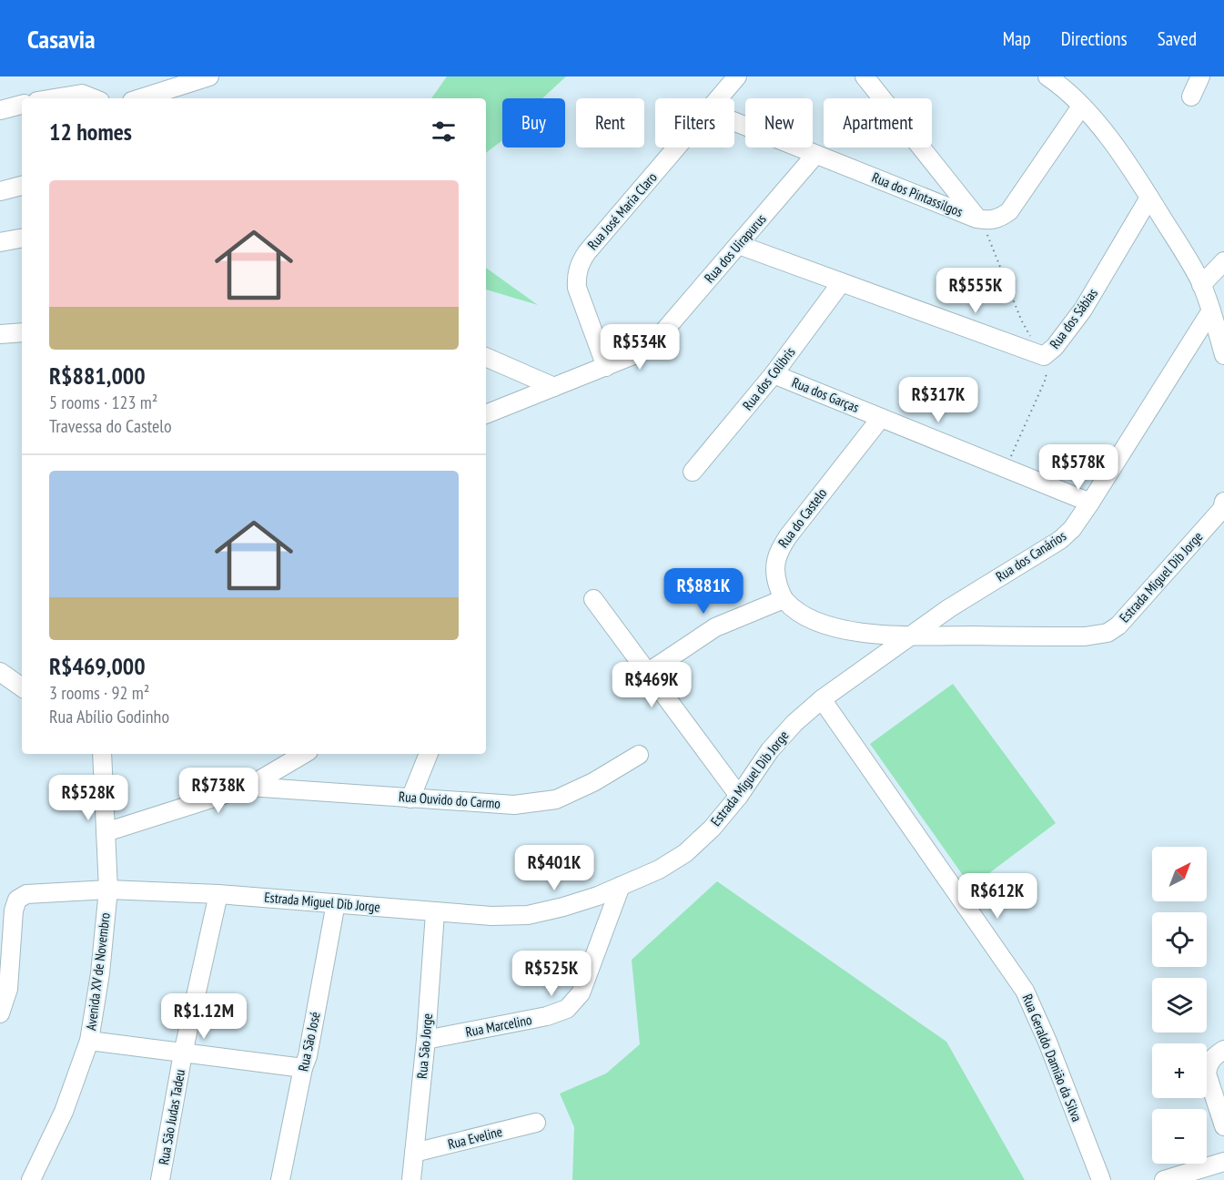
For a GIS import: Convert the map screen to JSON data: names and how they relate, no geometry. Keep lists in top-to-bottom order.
{
  "streets": {
    "street": [
      "Rua dos Pintassilgos",
      "Rua José Maria Claro",
      "Rua dos Uirapurus",
      "Rua dos Sábias",
      "Rua dos Colibris",
      "Rua dos Garças",
      "Rua do Castelo",
      "Rua dos Canários",
      "Estrada Miguel Dib Jorge",
      "Rua Ouvido do Carmo",
      "Avenida XV de Novembro",
      "Rua Marcelino",
      "Rua São José",
      "Rua São Jorge",
      "Rua Geraldo Damião da Silva",
      "Rua São Judas Tadeu",
      "Rua Eveline"
    ]
  },
  "crossings": [
    ["Rua dos Pintassilgos", "Rua dos Uirapurus"],
    ["Rua José Maria Claro", "Rua dos Uirapurus"],
    ["Rua dos Uirapurus", "Rua dos Sábias"],
    ["Rua dos Sábias", "Rua dos Colibris"],
    ["Rua dos Colibris", "Rua dos Garças"],
    ["Rua dos Garças", "Rua do Castelo"],
    ["Rua dos Garças", "Rua dos Canários"],
    ["Rua dos Canários", "Estrada Miguel Dib Jorge"],
    ["Estrada Miguel Dib Jorge", "Avenida XV de Novembro"],
    ["Estrada Miguel Dib Jorge", "Rua Marcelino"],
    ["Estrada Miguel Dib Jorge", "Rua São José"],
    ["Estrada Miguel Dib Jorge", "Rua São Jorge"],
    ["Estrada Miguel Dib Jorge", "Rua Geraldo Damião da Silva"],
    ["Estrada Miguel Dib Jorge", "Rua São Judas Tadeu"],
    ["Rua Marcelino", "Rua São Jorge"],
    ["Rua São Jorge", "Rua Eveline"]
  ],
  "north": "top right",
  "page": {
    "header": "Casavia",
    "nav": ["Map", "Directions", "Saved"],
    "chip": [
      "Buy",
      "Rent",
      "Filters",
      "New",
      "Apartment"
    ],
    "heading": "12 homes",
    "list": [
      {
        "name": "R$881,000",
        "note": "5 rooms · 123 m² · Travessa do Castelo"
      },
      {
        "name": "R$469,000",
        "note": "3 rooms · 92 m² · Rua Abílio Godinho"
      }
    ],
    "price": [
      "R$555K",
      "R$534K",
      "R$317K",
      "R$578K",
      "R$881K",
      "R$469K",
      "R$738K",
      "R$528K",
      "R$401K",
      "R$612K",
      "R$525K",
      "R$1.12M"
    ],
    "map_buttons": ["+", "−"]
  }
}
